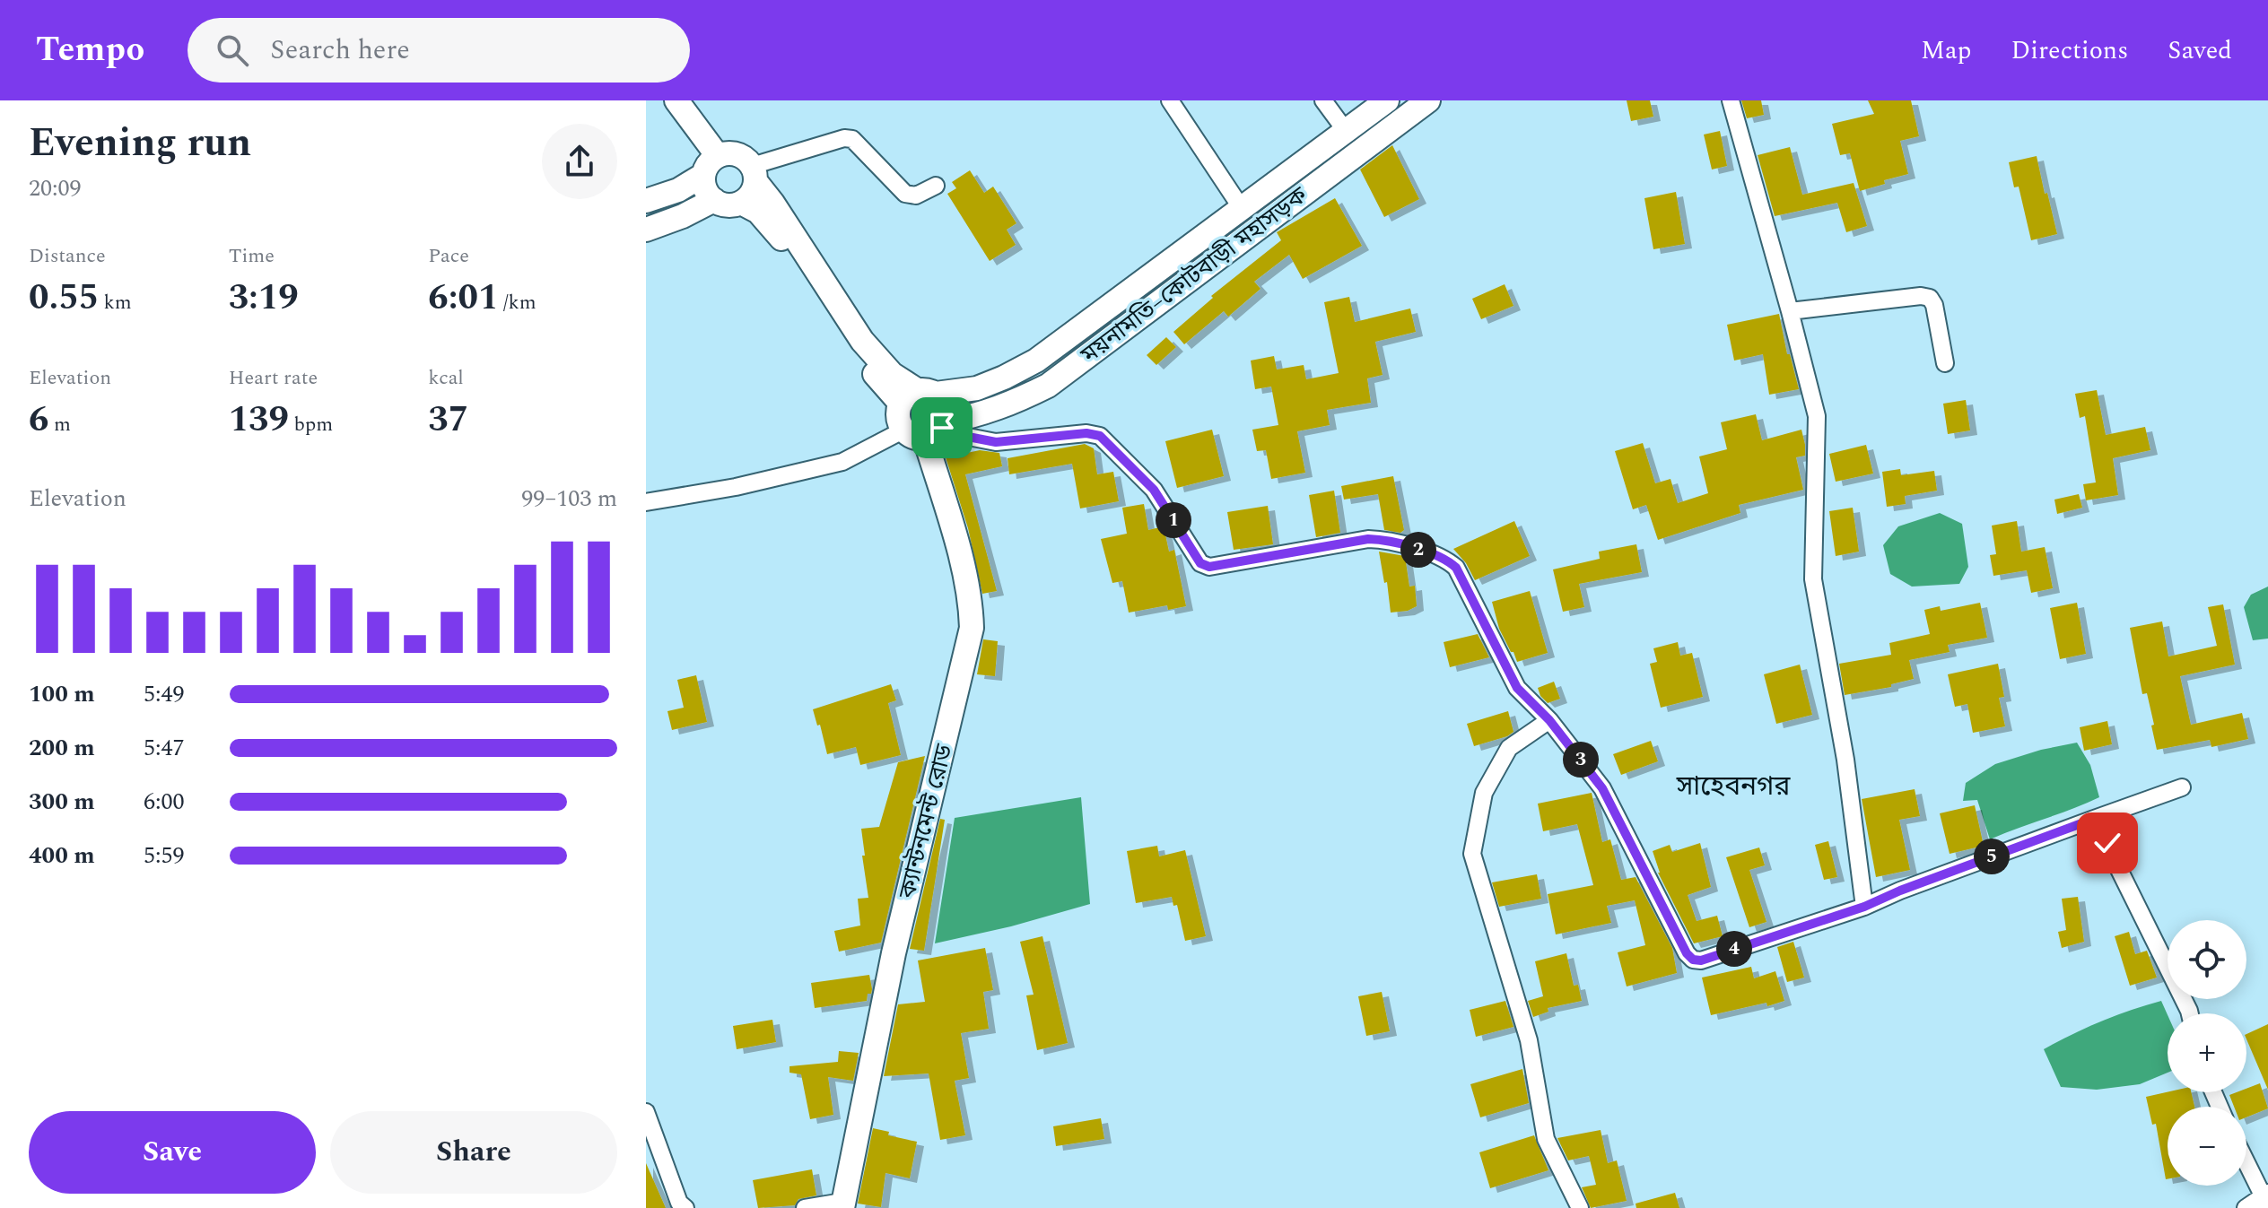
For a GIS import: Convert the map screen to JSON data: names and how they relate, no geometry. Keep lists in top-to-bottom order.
{
  "streets": {
    "main road": ["ময়নামতি–কোটবাড়ী মহাসড়ক", "ক্যান্টনমেন্ট রোড"]
  },
  "crossings": [
    ["ময়নামতি–কোটবাড়ী মহাসড়ক", "ক্যান্টনমেন্ট রোড"]
  ],
  "districts": ["সাহেবনগর"],
  "page": {
    "header": "Tempo",
    "search": "Search here",
    "nav": ["Map", "Directions", "Saved"],
    "heading": ["Evening run", "20:09"],
    "stats": [
      ["Distance", "0.55 km"],
      ["Time", "3:19"],
      ["Pace", "6:01 /km"],
      ["Elevation", "6 m"],
      ["Heart rate", "139 bpm"],
      ["kcal", "37"]
    ],
    "chart": ["Elevation", "99–103 m"],
    "pins": [
      "1",
      "2",
      "3",
      "5",
      "4"
    ],
    "list": [
      {
        "name": "100 m",
        "note": "5:49"
      },
      {
        "name": "200 m",
        "note": "5:47"
      },
      {
        "name": "300 m",
        "note": "6:00"
      },
      {
        "name": "400 m",
        "note": "5:59"
      }
    ],
    "map_buttons": ["+", "−"],
    "buttons": ["Save", "Share"]
  }
}
